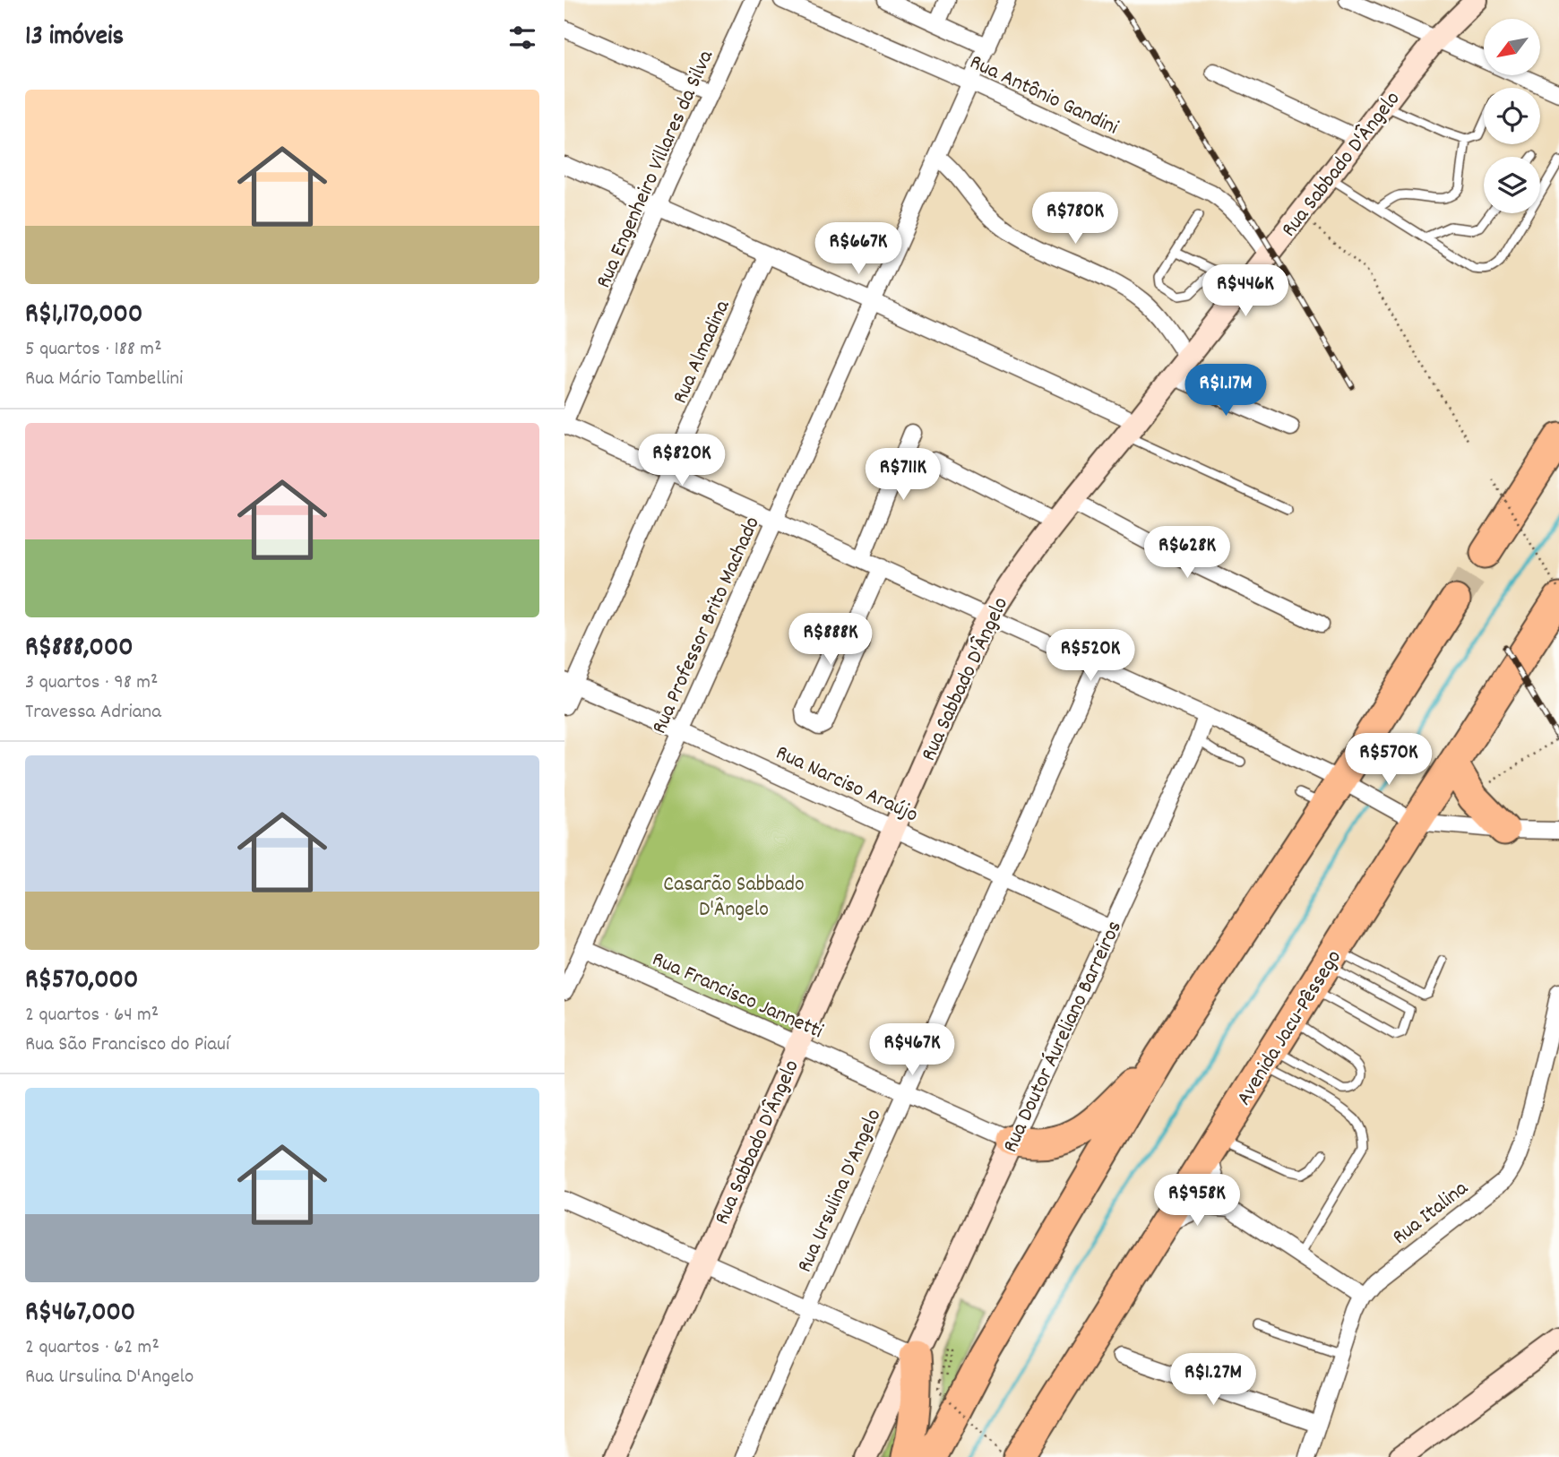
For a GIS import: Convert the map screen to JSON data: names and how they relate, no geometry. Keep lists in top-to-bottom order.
{
  "streets": {
    "highway": ["Avenida Jacu-Pêssego"],
    "street": [
      "Rua Antônio Gandini",
      "Rua Sabbado D'Ângelo",
      "Rua Engenheiro Villares da Silva",
      "Rua Almadina",
      "Rua Professor Brito Machado",
      "Rua Narciso Araújo",
      "Rua Francisco Jannetti",
      "Rua Doutor Áureliano Barreiros",
      "Rua Ursulina D'Angelo",
      "Rua Italina"
    ]
  },
  "crossings": [
    ["Rua Antônio Gandini", "Rua Sabbado D'Ângelo"],
    ["Rua Antônio Gandini", "Rua Professor Brito Machado"],
    ["Rua Sabbado D'Ângelo", "Rua Narciso Araújo"],
    ["Rua Sabbado D'Ângelo", "Rua Francisco Jannetti"],
    ["Rua Almadina", "Rua Narciso Araújo"],
    ["Rua Professor Brito Machado", "Rua Narciso Araújo"],
    ["Rua Professor Brito Machado", "Rua Francisco Jannetti"],
    ["Rua Narciso Araújo", "Rua Doutor Áureliano Barreiros"],
    ["Rua Narciso Araújo", "Rua Ursulina D'Angelo"],
    ["Rua Francisco Jannetti", "Rua Doutor Áureliano Barreiros"],
    ["Rua Francisco Jannetti", "Rua Ursulina D'Angelo"]
  ],
  "parks": ["Casarão Sabbado D'Ângelo"],
  "north": "bottom left",
  "page": {
    "heading": "13 imóveis",
    "list": [
      {
        "name": "R$1,170,000",
        "note": "5 quartos · 188 m² · Rua Mário Tambellini"
      },
      {
        "name": "R$888,000",
        "note": "3 quartos · 98 m² · Travessa Adriana"
      },
      {
        "name": "R$570,000",
        "note": "2 quartos · 64 m² · Rua São Francisco do Piauí"
      },
      {
        "name": "R$467,000",
        "note": "2 quartos · 62 m² · Rua Ursulina D'Angelo"
      }
    ],
    "price": [
      "R$780K",
      "R$667K",
      "R$446K",
      "R$1.17M",
      "R$820K",
      "R$711K",
      "R$628K",
      "R$888K",
      "R$520K",
      "R$570K",
      "R$467K",
      "R$958K",
      "R$1.27M"
    ]
  }
}
